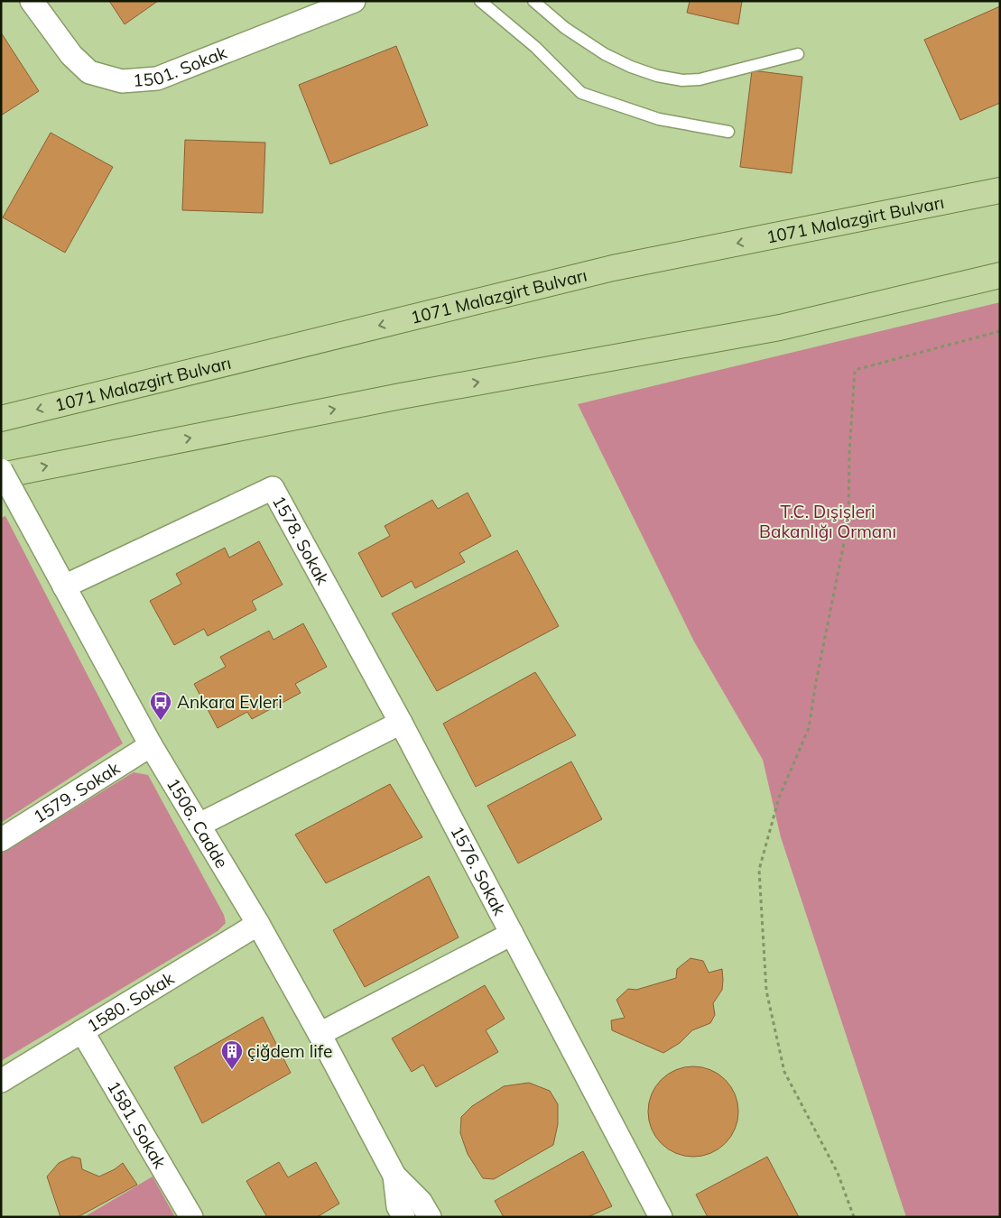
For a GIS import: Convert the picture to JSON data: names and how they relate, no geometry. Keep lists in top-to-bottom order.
{
  "streets": {
    "main road": ["1071 Malazgirt Bulvarı"],
    "street": [
      "1501. Sokak",
      "1578. Sokak",
      "1579. Sokak",
      "1506. Cadde",
      "1576. Sokak",
      "1580. Sokak",
      "1581. Sokak"
    ]
  },
  "crossings": [
    ["1578. Sokak", "1506. Cadde"],
    ["1578. Sokak", "1576. Sokak"],
    ["1579. Sokak", "1506. Cadde"],
    ["1506. Cadde", "1580. Sokak"],
    ["1580. Sokak", "1581. Sokak"]
  ],
  "parks": ["T.C. Dışişleri Bakanlığı Ormanı"],
  "places": {
    "bus stop": ["Ankara Evleri"],
    "building": ["çiğdem life"]
  }
}
